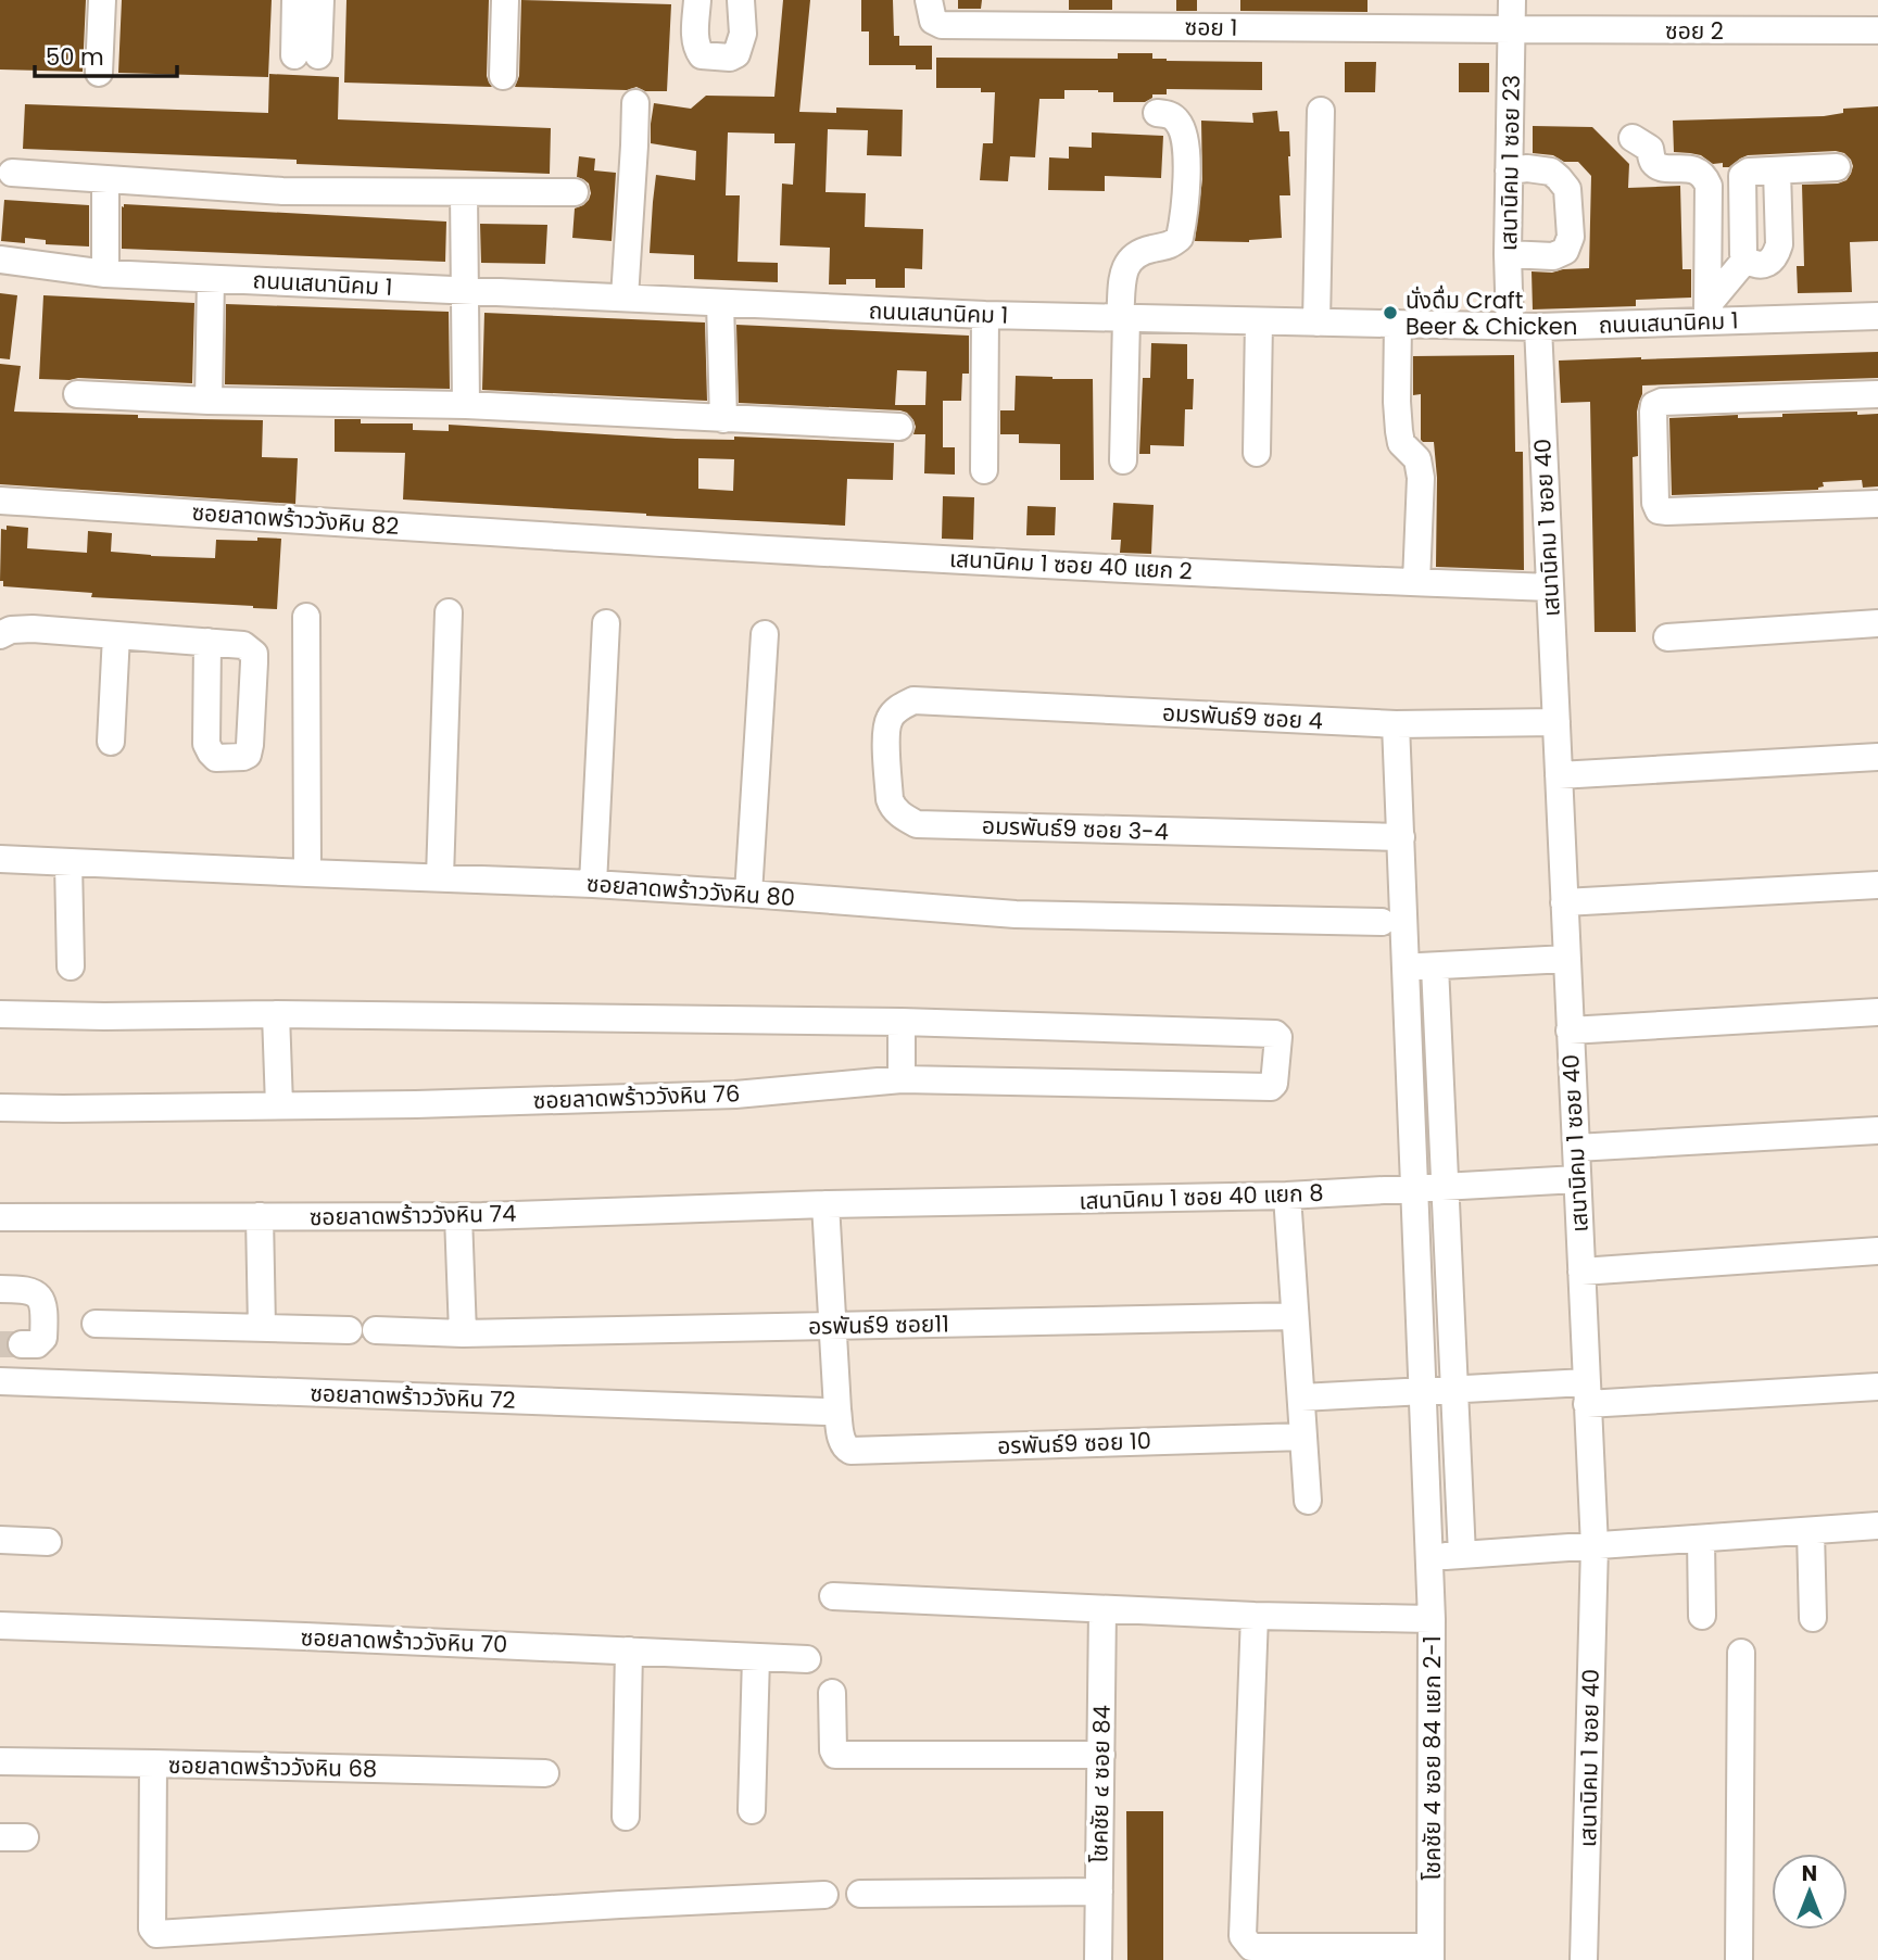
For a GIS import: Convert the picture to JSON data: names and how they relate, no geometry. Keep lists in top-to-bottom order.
{
  "streets": {
    "street": [
      "ซอย 1",
      "ซอย 2",
      "เสนานิคม 1 ซอย 23",
      "ถนนเสนานิคม 1",
      "ซอยลาดพร้าววังหิน 82",
      "เสนานิคม 1 ซอย 40",
      "เสนานิคม 1 ซอย 40 แยก 2",
      "อมรพันธ์9 ซอย 4",
      "อมรพันธ์9 ซอย 3-4",
      "ซอยลาดพร้าววังหิน 80",
      "ซอยลาดพร้าววังหิน 76",
      "เสนานิคม 1 ซอย 40 แยก 8",
      "ซอยลาดพร้าววังหิน 74",
      "อรพันธ์9 ซอย11",
      "ซอยลาดพร้าววังหิน 72",
      "อรพันธ์9 ซอย 10",
      "ซอยลาดพร้าววังหิน 70",
      "โชคชัย 4 ซอย 84 แยก 2-1",
      "ซอยลาดพร้าววังหิน 68",
      "โชคชัย ๔ ซอย 84"
    ]
  },
  "crossings": [
    ["ซอย 1", "ซอย 2"],
    ["ซอย 1", "เสนานิคม 1 ซอย 23"],
    ["ซอย 2", "เสนานิคม 1 ซอย 23"],
    ["เสนานิคม 1 ซอย 23", "ถนนเสนานิคม 1"],
    ["ถนนเสนานิคม 1", "เสนานิคม 1 ซอย 40"],
    ["ซอยลาดพร้าววังหิน 82", "เสนานิคม 1 ซอย 40 แยก 2"],
    ["เสนานิคม 1 ซอย 40", "เสนานิคม 1 ซอย 40 แยก 2"],
    ["เสนานิคม 1 ซอย 40", "อมรพันธ์9 ซอย 4"],
    ["เสนานิคม 1 ซอย 40", "เสนานิคม 1 ซอย 40 แยก 8"],
    ["อมรพันธ์9 ซอย 4", "อมรพันธ์9 ซอย 3-4"],
    ["อมรพันธ์9 ซอย 4", "โชคชัย 4 ซอย 84 แยก 2-1"],
    ["อมรพันธ์9 ซอย 3-4", "โชคชัย 4 ซอย 84 แยก 2-1"],
    ["เสนานิคม 1 ซอย 40 แยก 8", "ซอยลาดพร้าววังหิน 74"],
    ["เสนานิคม 1 ซอย 40 แยก 8", "โชคชัย 4 ซอย 84 แยก 2-1"],
    ["อรพันธ์9 ซอย11", "อรพันธ์9 ซอย 10"]
  ],
  "places": ["นั่งดื่ม Craft Beer & Chicken"],
  "scale_bar": "50 m",
  "north": "top"
}
